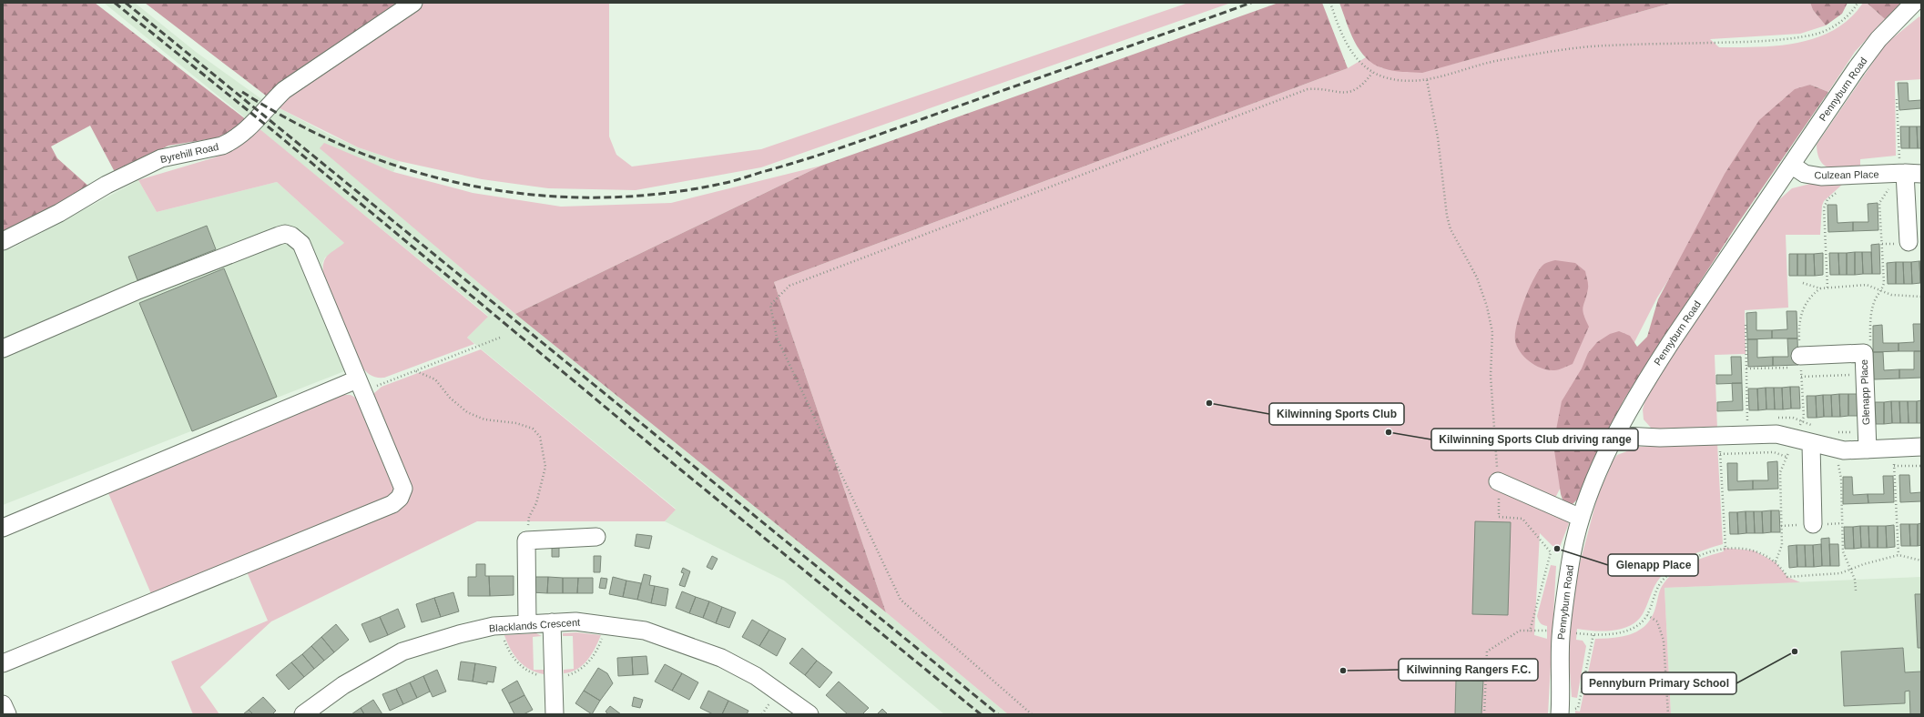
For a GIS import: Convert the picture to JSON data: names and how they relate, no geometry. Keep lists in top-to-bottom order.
{
  "streets": {
    "street": [
      "Pennyburn Road",
      "Byrehill Road",
      "Culzean Place",
      "Glenapp Place",
      "Blacklands Crescent"
    ]
  },
  "crossings": [
    ["Pennyburn Road", "Culzean Place"]
  ],
  "places": [
    "Kilwinning Sports Club",
    "Kilwinning Sports Club driving range",
    "Glenapp Place",
    "Pennyburn Primary School",
    "Kilwinning Rangers F.C."
  ]
}
